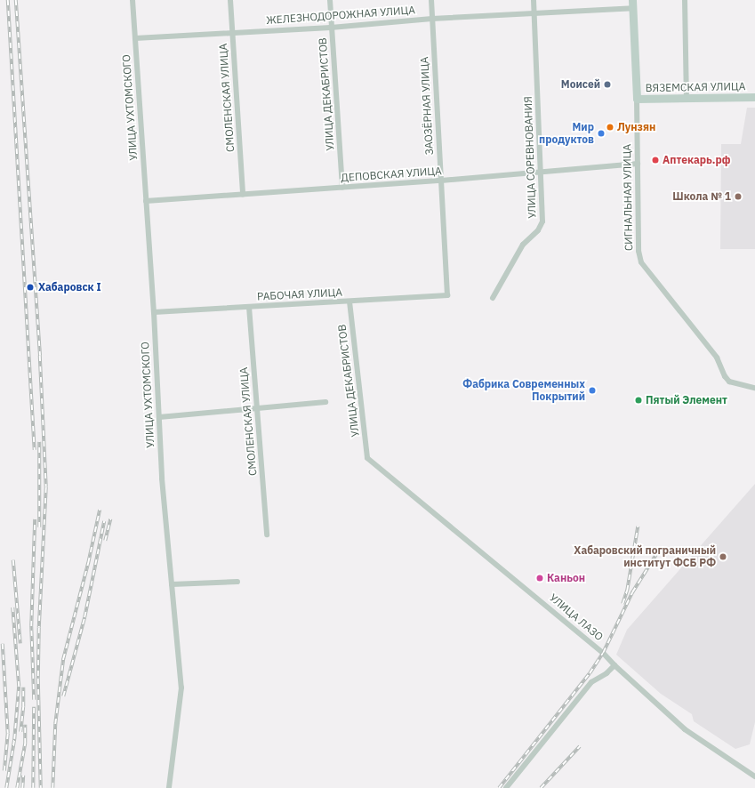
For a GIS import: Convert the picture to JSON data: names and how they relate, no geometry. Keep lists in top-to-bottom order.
{
  "streets": {
    "street": [
      "ЖЕЛЕЗНОДОРОЖНАЯ УЛИЦА",
      "ВЯЗЕМСКАЯ УЛИЦА",
      "УЛИЦА ДЕКАБРИСТОВ",
      "СМОЛЕНСКАЯ УЛИЦА",
      "ЗАОЗЁРНАЯ УЛИЦА",
      "УЛИЦА УХТОМСКОГО",
      "УЛИЦА СОРЕВНОВАНИЯ",
      "ДЕПОВСКАЯ УЛИЦА",
      "СИГНАЛЬНАЯ УЛИЦА",
      "РАБОЧАЯ УЛИЦА",
      "УЛИЦА ЛАЗО"
    ]
  },
  "crossings": [
    ["ЖЕЛЕЗНОДОРОЖНАЯ УЛИЦА", "УЛИЦА ДЕКАБРИСТОВ"],
    ["ЖЕЛЕЗНОДОРОЖНАЯ УЛИЦА", "СМОЛЕНСКАЯ УЛИЦА"],
    ["ЖЕЛЕЗНОДОРОЖНАЯ УЛИЦА", "ЗАОЗЁРНАЯ УЛИЦА"],
    ["ЖЕЛЕЗНОДОРОЖНАЯ УЛИЦА", "УЛИЦА УХТОМСКОГО"],
    ["ЖЕЛЕЗНОДОРОЖНАЯ УЛИЦА", "УЛИЦА СОРЕВНОВАНИЯ"],
    ["ЖЕЛЕЗНОДОРОЖНАЯ УЛИЦА", "СИГНАЛЬНАЯ УЛИЦА"],
    ["ВЯЗЕМСКАЯ УЛИЦА", "СИГНАЛЬНАЯ УЛИЦА"],
    ["УЛИЦА ДЕКАБРИСТОВ", "ДЕПОВСКАЯ УЛИЦА"],
    ["УЛИЦА ДЕКАБРИСТОВ", "РАБОЧАЯ УЛИЦА"],
    ["УЛИЦА ДЕКАБРИСТОВ", "УЛИЦА ЛАЗО"],
    ["СМОЛЕНСКАЯ УЛИЦА", "ДЕПОВСКАЯ УЛИЦА"],
    ["СМОЛЕНСКАЯ УЛИЦА", "РАБОЧАЯ УЛИЦА"],
    ["ЗАОЗЁРНАЯ УЛИЦА", "ДЕПОВСКАЯ УЛИЦА"],
    ["ЗАОЗЁРНАЯ УЛИЦА", "РАБОЧАЯ УЛИЦА"],
    ["УЛИЦА УХТОМСКОГО", "ДЕПОВСКАЯ УЛИЦА"],
    ["УЛИЦА УХТОМСКОГО", "РАБОЧАЯ УЛИЦА"],
    ["УЛИЦА СОРЕВНОВАНИЯ", "ДЕПОВСКАЯ УЛИЦА"],
    ["ДЕПОВСКАЯ УЛИЦА", "СИГНАЛЬНАЯ УЛИЦА"]
  ],
  "places": [
    "Моисей",
    "Лунзян",
    "Мир продуктов",
    "Аптекарь.рф",
    "Школа № 1",
    "Хабаровск I",
    "Фабрика Современных Покрытий",
    "Пятый Элемент",
    "Хабаровский пограничный институт ФСБ РФ",
    "Каньон"
  ]
}
